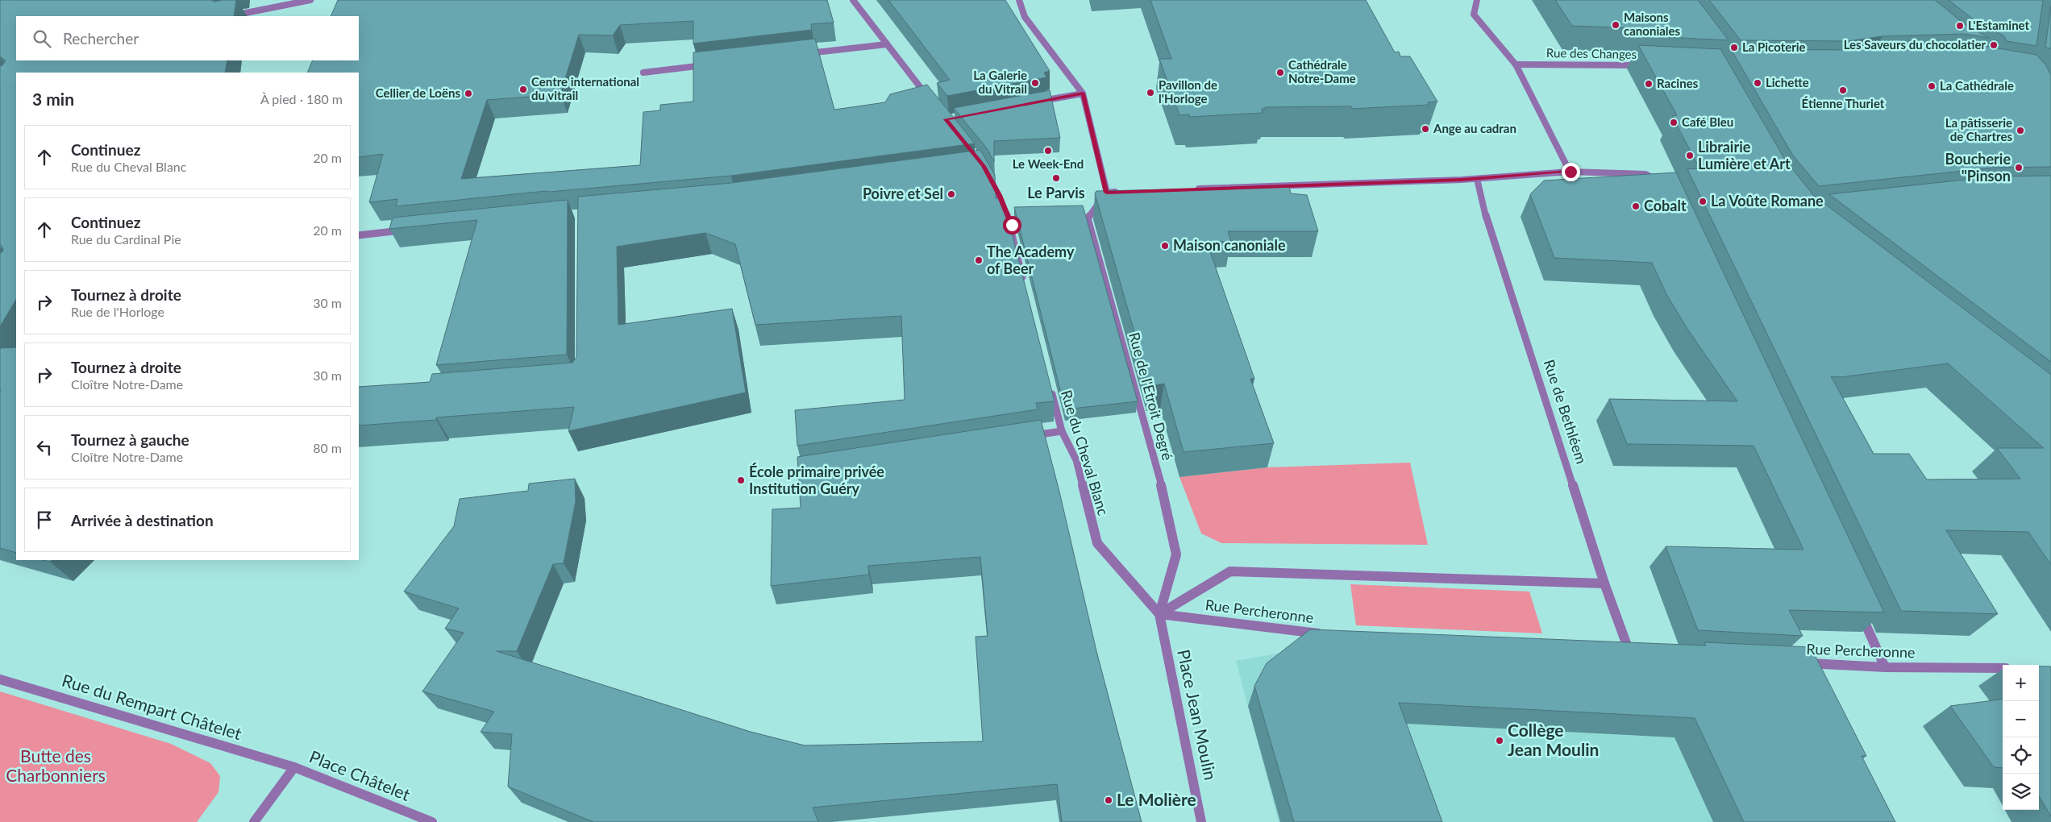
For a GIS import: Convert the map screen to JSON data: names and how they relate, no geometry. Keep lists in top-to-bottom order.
{
  "streets": {
    "street": [
      "Rue des Changes",
      "Rue de l'Etroit Degré",
      "Rue de Bethléem",
      "Rue du Cheval Blanc",
      "Rue Percheronne",
      "Rue du Rempart Châtelet",
      "Place Jean Moulin",
      "Place Châtelet"
    ]
  },
  "crossings": [
    ["Rue de l'Etroit Degré", "Rue du Cheval Blanc"],
    ["Rue de l'Etroit Degré", "Rue Percheronne"],
    ["Rue de l'Etroit Degré", "Place Jean Moulin"],
    ["Rue de Bethléem", "Rue Percheronne"],
    ["Rue du Cheval Blanc", "Rue Percheronne"],
    ["Rue du Cheval Blanc", "Place Jean Moulin"],
    ["Rue Percheronne", "Place Jean Moulin"],
    ["Rue du Rempart Châtelet", "Place Châtelet"]
  ],
  "parks": ["Butte des Charbonniers"],
  "places": [
    "Maisons canoniales",
    "L'Estaminet",
    "Les Saveurs du chocolatier",
    "La Picoterie",
    "Cathédrale Notre-Dame",
    "La Galerie du Vitrail",
    "Lichette",
    "Racines",
    "La Cathédrale",
    "Centre international du vitrail",
    "Étienne Thuriet",
    "Pavillon de l'Horloge",
    "Cellier de Loëns",
    "Café Bleu",
    "Ange au cadran",
    "La pâtisserie de Chartres",
    "Le Week-End",
    "Librairie Lumière et Art",
    "Boucherie \"Pinson",
    "Le Parvis",
    "Poivre et Sel",
    "La Voûte Romane",
    "Cobalt",
    "Maison canoniale",
    "The Academy of Beer",
    "École primaire privée Institution Guéry",
    "Collège Jean Moulin",
    "Le Molière"
  ],
  "page": {
    "search": "Rechercher",
    "heading": ["3 min", "À pied · 180 m"],
    "list": [
      ["Continuez", "Rue du Cheval Blanc", "20 m"],
      ["Continuez", "Rue du Cardinal Pie", "20 m"],
      ["Tournez à droite", "Rue de l'Horloge", "30 m"],
      ["Tournez à droite", "Cloître Notre-Dame", "30 m"],
      ["Tournez à gauche", "Cloître Notre-Dame", "80 m"],
      "Arrivée à destination"
    ],
    "map_buttons": ["+", "−"]
  }
}
